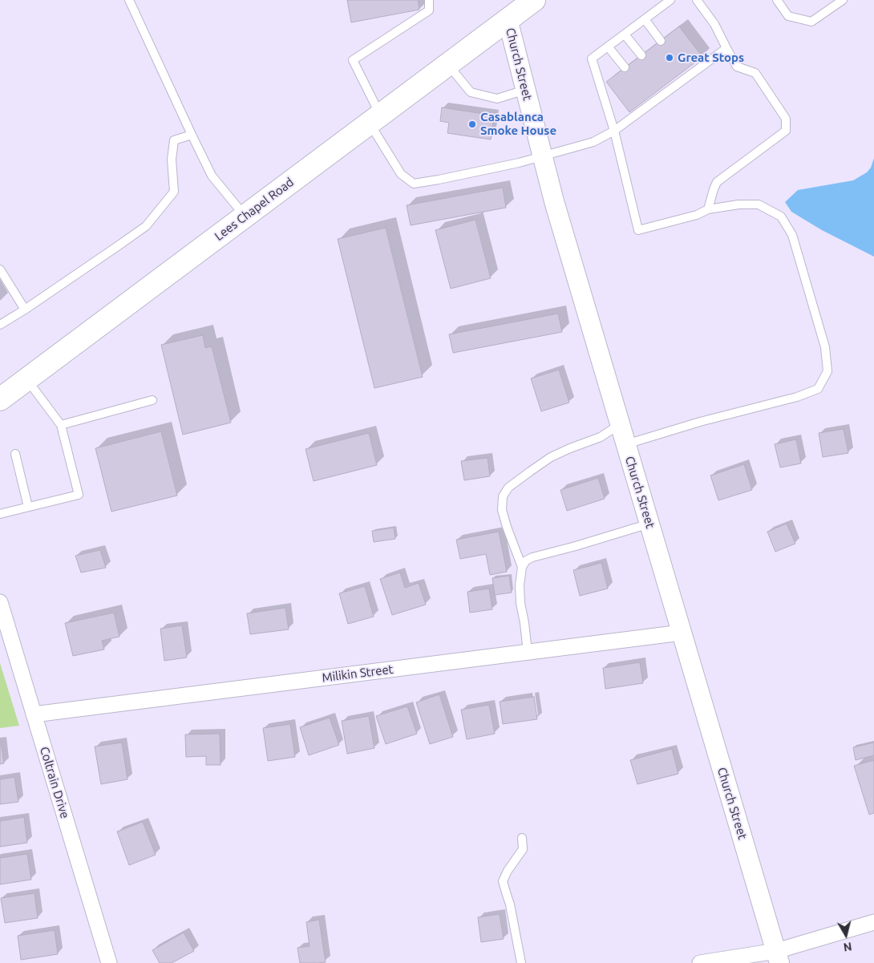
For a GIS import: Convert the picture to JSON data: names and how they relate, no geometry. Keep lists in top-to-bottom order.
{
  "streets": {
    "main road": ["Lees Chapel Road"],
    "street": ["Church Street", "Milikin Street", "Coltrain Drive"]
  },
  "crossings": [
    ["Church Street", "Lees Chapel Road"],
    ["Church Street", "Milikin Street"],
    ["Milikin Street", "Coltrain Drive"]
  ],
  "places": ["Great Stops", "Casablanca Smoke House"],
  "north": "bottom"
}
